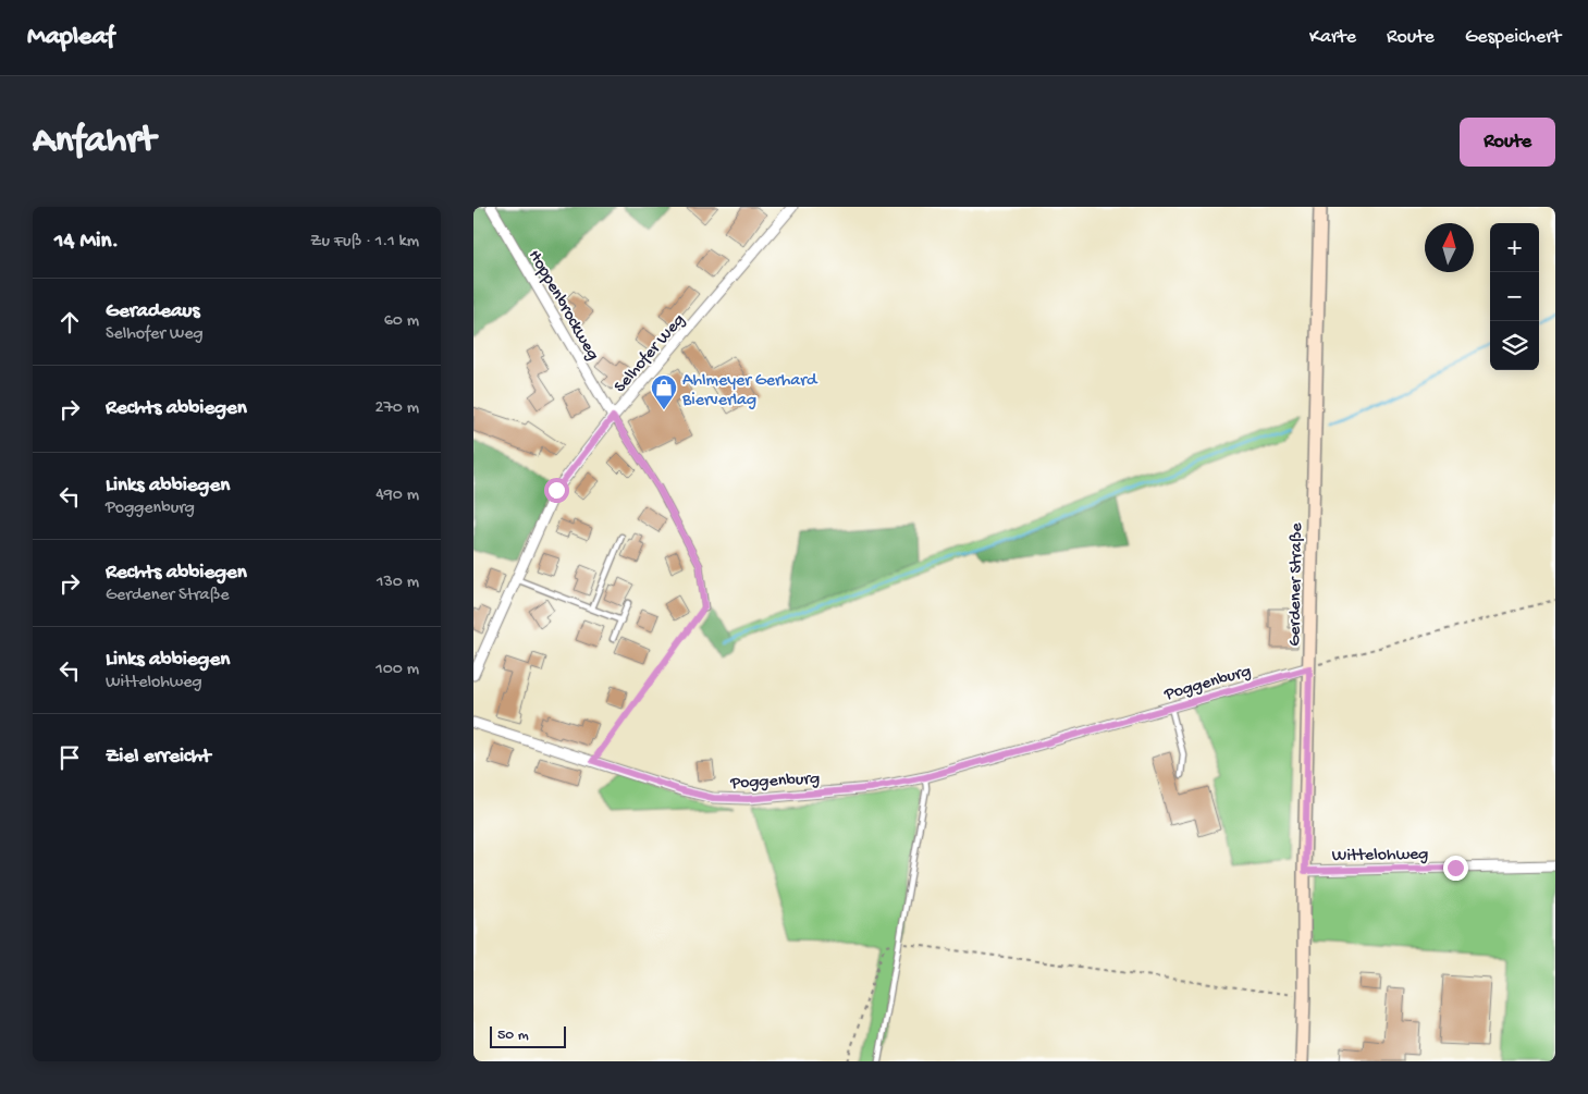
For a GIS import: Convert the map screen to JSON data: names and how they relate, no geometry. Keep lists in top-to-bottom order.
{
  "streets": {
    "main road": ["Gerdener Straße"],
    "street": [
      "Hoppenbrockweg",
      "Selhofer Weg",
      "Poggenburg",
      "Wittelohweg"
    ]
  },
  "crossings": [
    ["Hoppenbrockweg", "Selhofer Weg"],
    ["Gerdener Straße", "Poggenburg"],
    ["Gerdener Straße", "Wittelohweg"]
  ],
  "places": {
    "shop": ["Ahlmeyer Gerhard Bierverlag"]
  },
  "scale_bar": "50 m",
  "north": "top",
  "page": {
    "header": "Mapleaf",
    "nav": ["Karte", "Route", "Gespeichert"],
    "buttons": "Route",
    "title": "Anfahrt",
    "heading": ["14 Min.", "Zu Fuß · 1.1 km"],
    "map_buttons": ["+", "−"],
    "list": [
      ["Geradeaus", "Selhofer Weg", "60 m"],
      ["Rechts abbiegen", "270 m"],
      ["Links abbiegen", "Poggenburg", "490 m"],
      ["Rechts abbiegen", "Gerdener Straße", "130 m"],
      ["Links abbiegen", "Wittelohweg", "100 m"],
      "Ziel erreicht"
    ],
    "scale": "50 m"
  }
}
